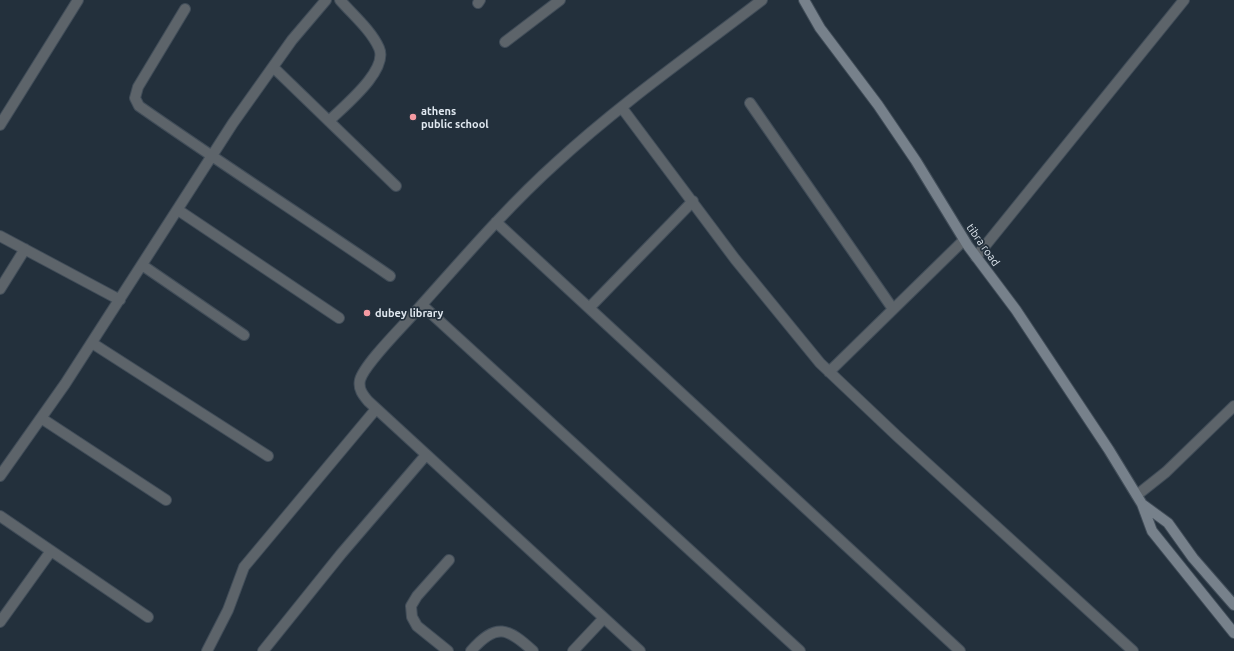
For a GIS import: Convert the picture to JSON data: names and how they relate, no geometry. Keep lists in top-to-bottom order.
{
  "streets": {
    "street": ["tibra road"]
  },
  "places": ["athens public school", "dubey library"]
}
